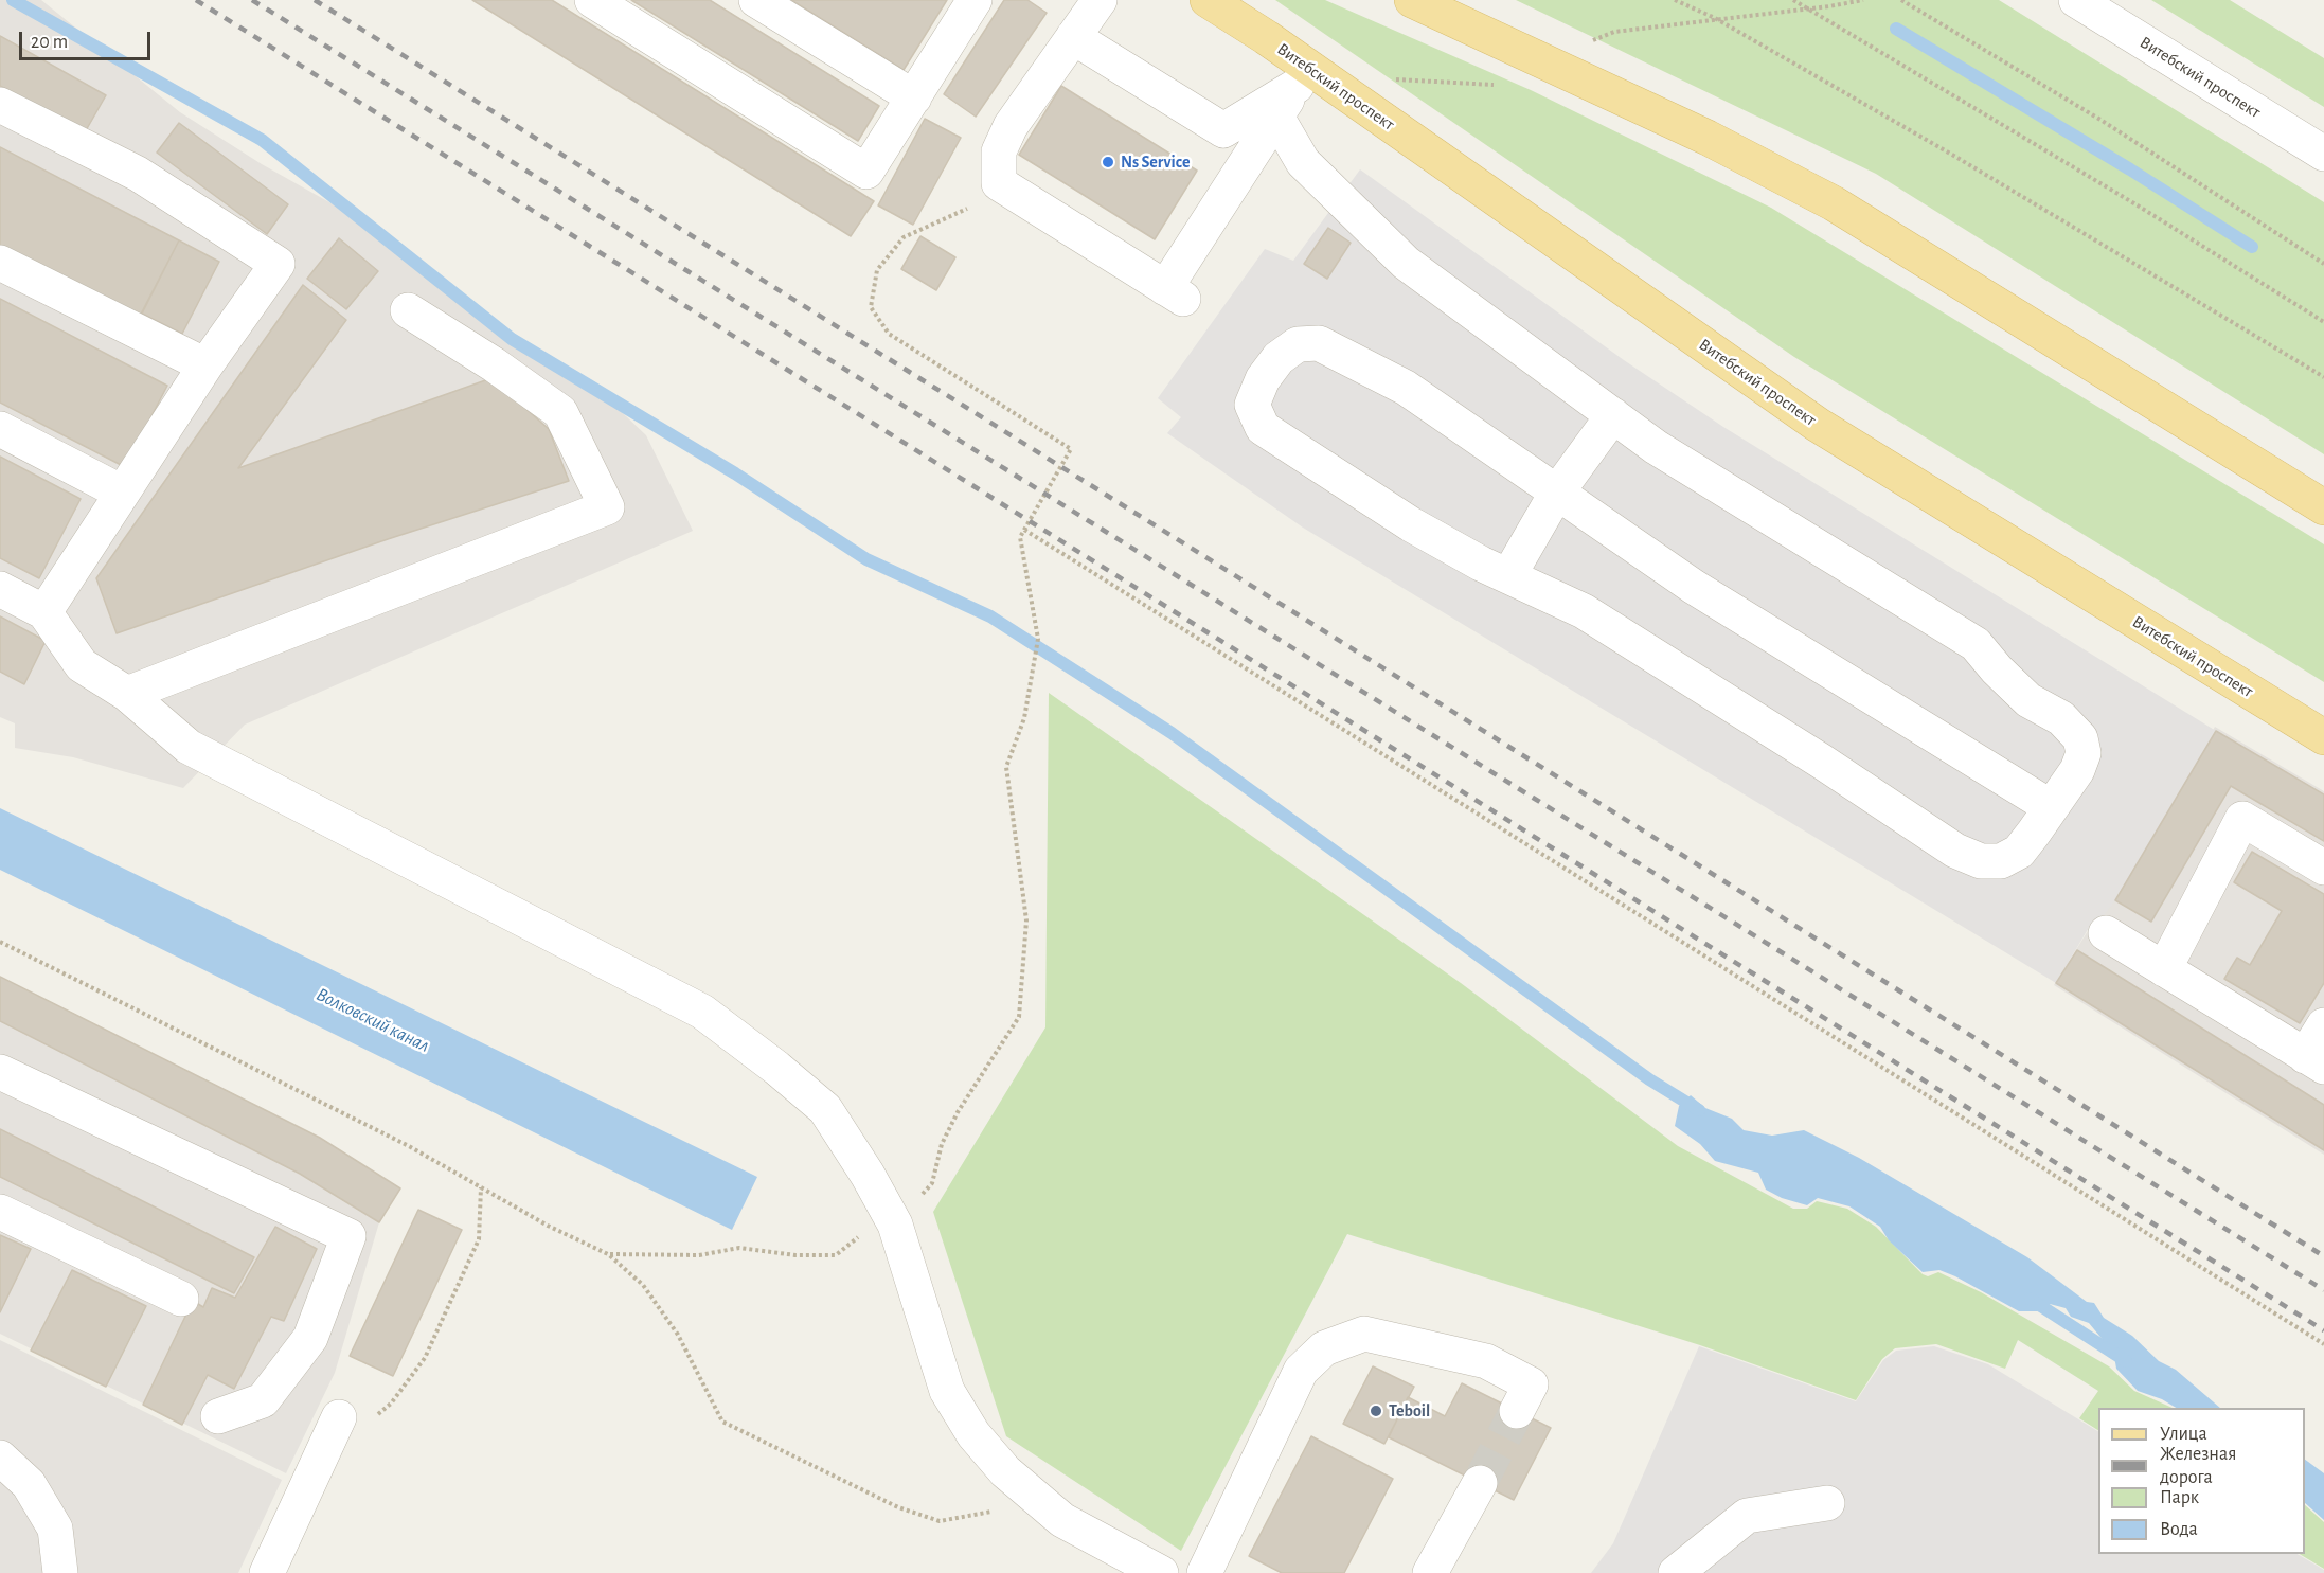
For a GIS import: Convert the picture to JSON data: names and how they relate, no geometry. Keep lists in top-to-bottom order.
{
  "streets": {
    "main road": ["Витебский проспект"]
  },
  "water": ["Волковский канал"],
  "places": ["Ns Service", "Teboil"],
  "legend": [
    "Улица",
    "Железная дорога",
    "Парк",
    "Вода"
  ],
  "scale_bar": "20 m"
}
